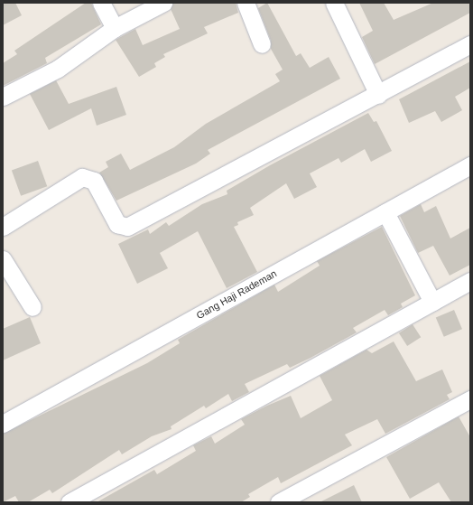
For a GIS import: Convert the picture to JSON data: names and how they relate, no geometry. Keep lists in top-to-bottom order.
{
  "streets": {
    "street": ["Gang Haji Rademan"]
  }
}
